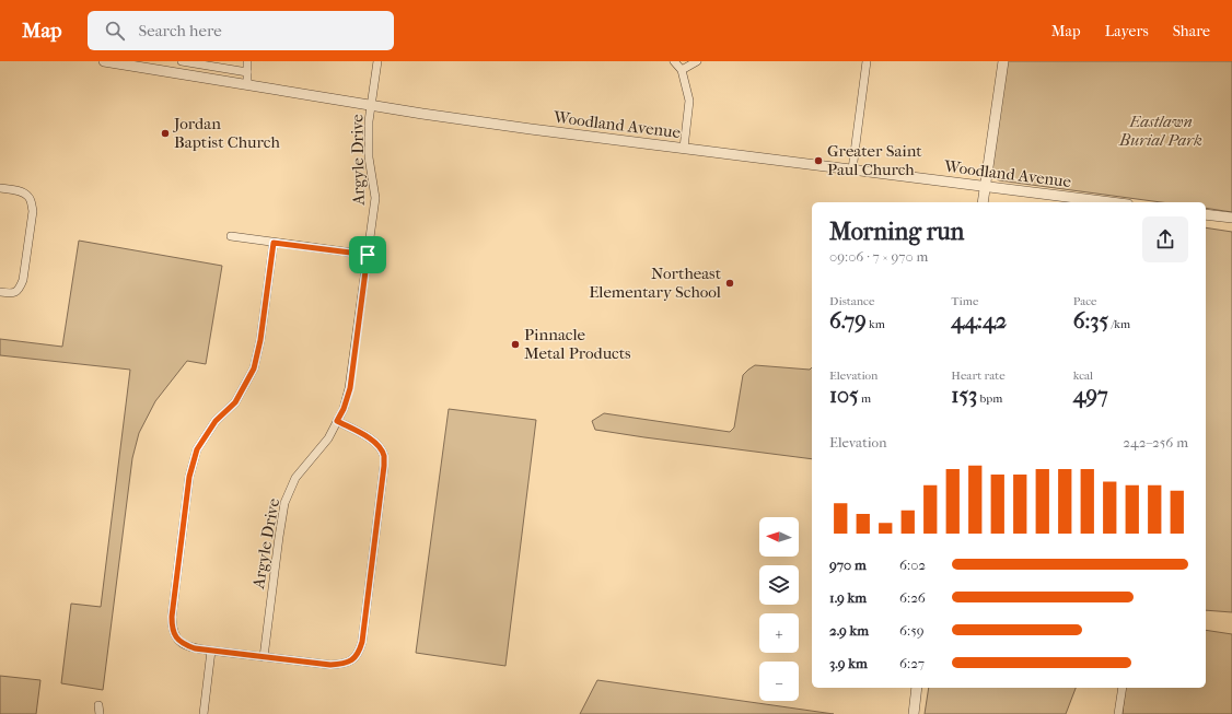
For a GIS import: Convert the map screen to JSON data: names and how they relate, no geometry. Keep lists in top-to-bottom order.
{
  "streets": {
    "street": ["Woodland Avenue", "Argyle Drive"]
  },
  "crossings": [
    ["Woodland Avenue", "Argyle Drive"]
  ],
  "parks": ["Eastlawn Burial Park"],
  "places": [
    "Jordan Baptist Church",
    "Greater Saint Paul Church",
    "Northeast Elementary School",
    "Pinnacle Metal Products"
  ],
  "north": "left",
  "page": {
    "header": "Map",
    "search": "Search here",
    "nav": ["Map", "Layers", "Share"],
    "heading": ["Morning run", "09:06 · 7 × 970 m"],
    "stats": [
      ["Distance", "6.79 km"],
      ["Time", "44:42"],
      ["Pace", "6:35 /km"],
      ["Elevation", "105 m"],
      ["Heart rate", "153 bpm"],
      ["kcal", "497"]
    ],
    "chart": ["Elevation", "242–256 m"],
    "map_buttons": ["+", "−"],
    "list": [
      {
        "name": "970 m",
        "note": "6:02"
      },
      {
        "name": "1.9 km",
        "note": "6:26"
      },
      {
        "name": "2.9 km",
        "note": "6:59"
      },
      {
        "name": "3.9 km",
        "note": "6:27"
      }
    ]
  }
}
